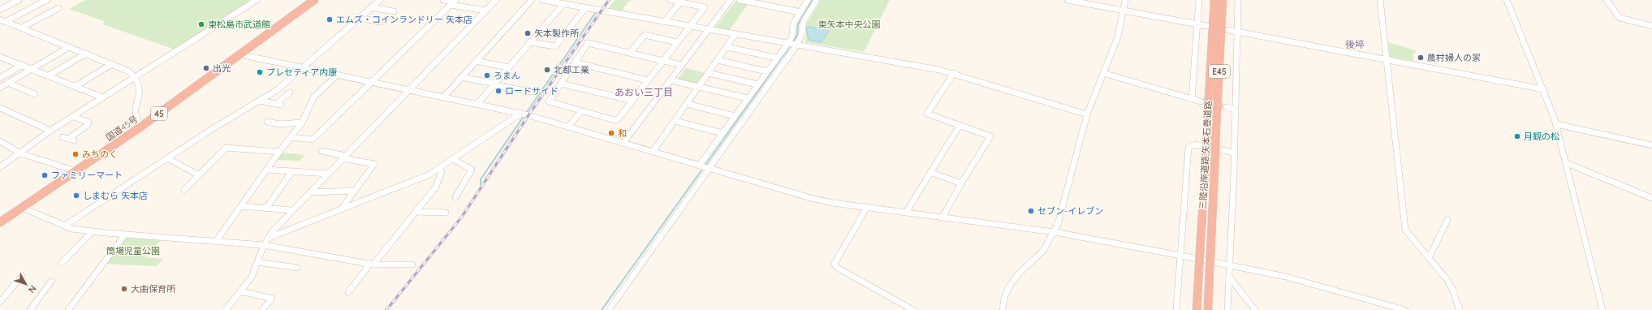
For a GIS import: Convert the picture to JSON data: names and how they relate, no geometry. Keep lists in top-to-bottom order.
{
  "streets": {
    "highway": [
      "E45",
      "45",
      "国道45号",
      "三陸沿岸道路;矢本石巻道路"
    ]
  },
  "districts": ["後埣", "あおい三丁目"],
  "parks": ["東矢本中央公園", "筒場児童公園"],
  "places": [
    "エムズ・コインランドリー 矢本店",
    "東松島市武道館",
    "矢本製作所",
    "農村婦人の家",
    "出光",
    "北都工業",
    "プレセティア内康",
    "ろまん",
    "ロードサイド",
    "和",
    "月観の松",
    "みちのく",
    "ファミリーマート",
    "しまむら 矢本店",
    "セブン-イレブン",
    "大曲保育所"
  ],
  "north": "bottom right"
}
